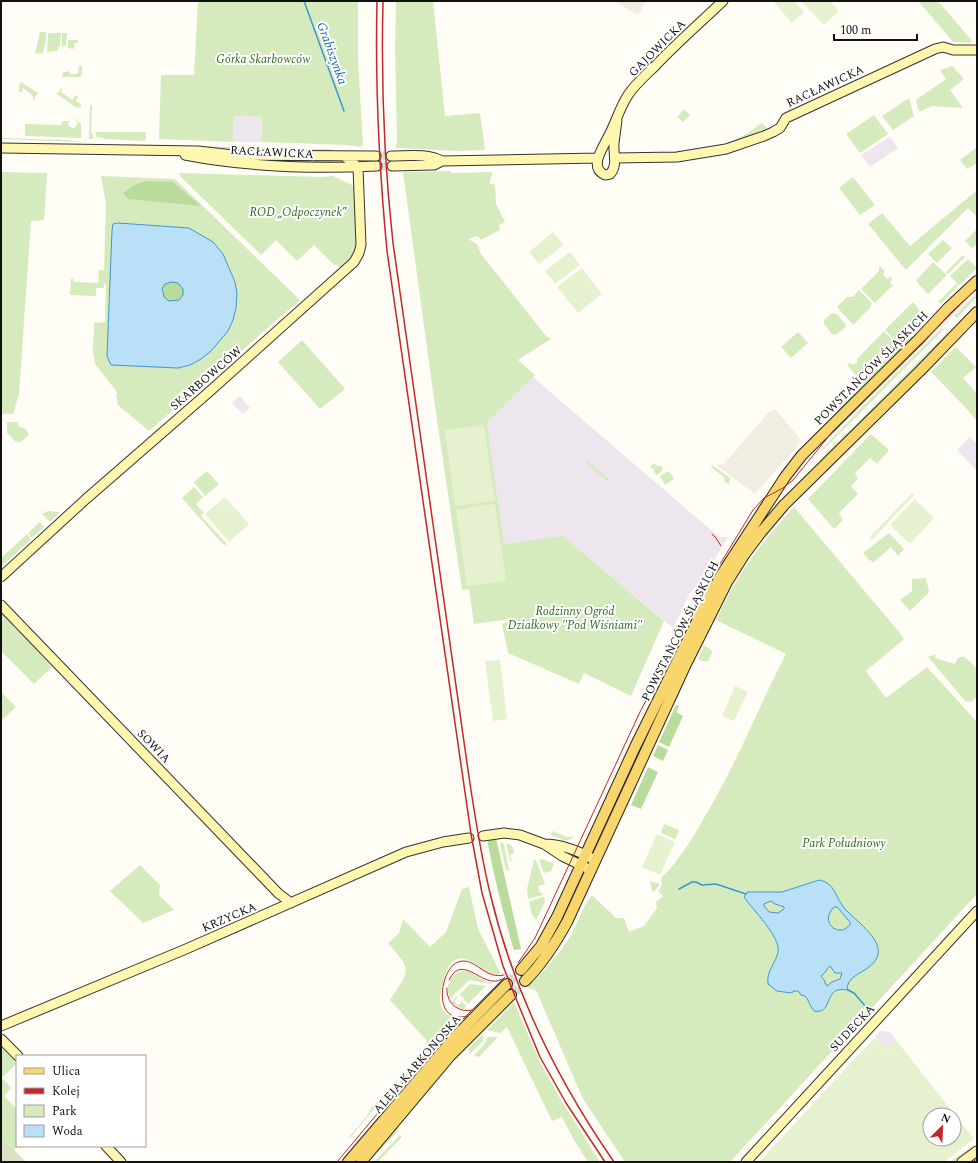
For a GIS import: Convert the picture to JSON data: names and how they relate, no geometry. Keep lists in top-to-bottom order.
{
  "streets": {
    "main road": ["POWSTAŃCÓW ŚLĄSKICH", "ALEJA KARKONOSKA"],
    "street": [
      "GAJOWICKA",
      "RACŁAWICKA",
      "SKARBOWCÓW",
      "SOWIA",
      "KRZYCKA",
      "SUDECKA"
    ]
  },
  "crossings": [
    ["RACŁAWICKA", "SKARBOWCÓW"],
    ["SOWIA", "KRZYCKA"]
  ],
  "water": ["Grabiszynka"],
  "parks": [
    "Górka Skarbowców",
    "ROD „Odpoczynek”",
    "Rodzinny Ogród Działkowy \"Pod Wiśniami\"",
    "Park Południowy"
  ],
  "legend": [
    "Ulica",
    "Kolej",
    "Park",
    "Woda"
  ],
  "scale_bar": "100 m",
  "north": "top right"
}
